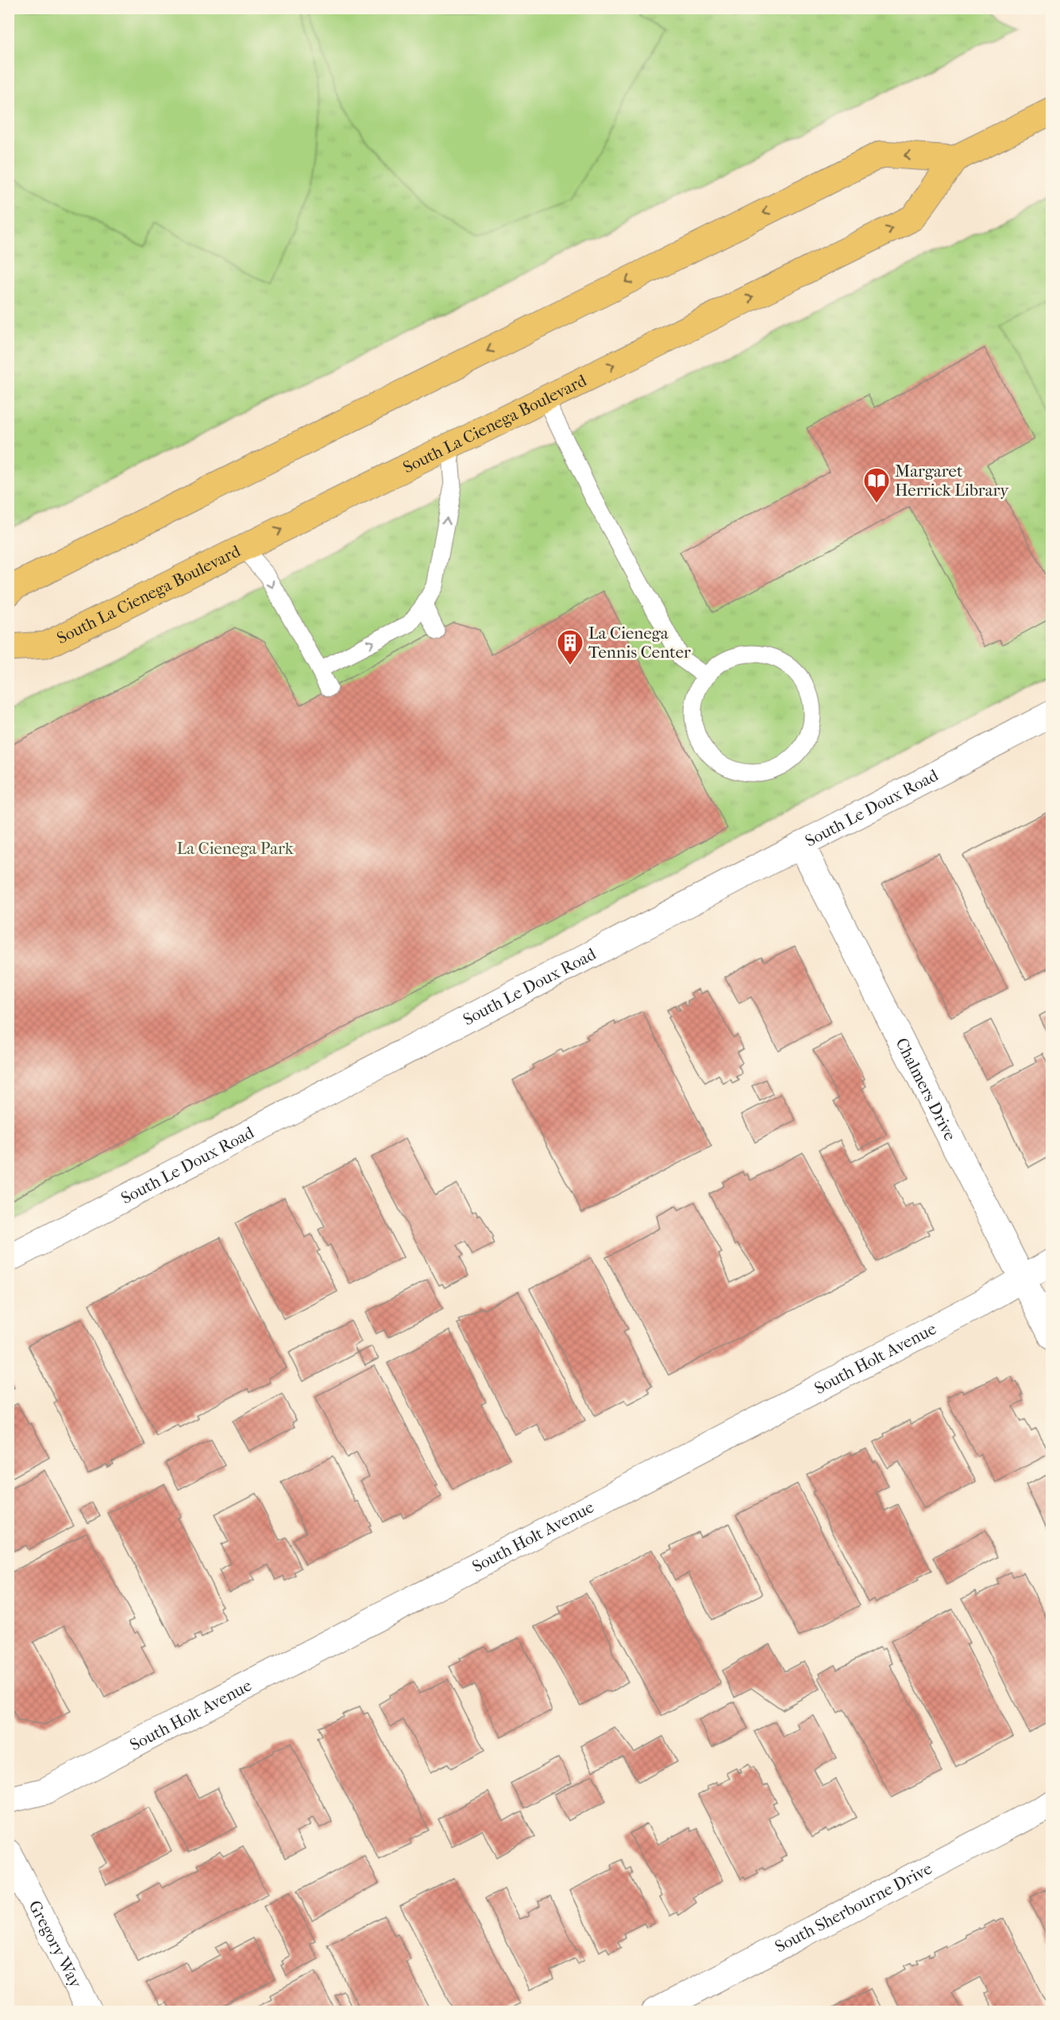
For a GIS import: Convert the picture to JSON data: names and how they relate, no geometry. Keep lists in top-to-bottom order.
{
  "streets": {
    "main road": ["South La Cienega Boulevard"],
    "street": [
      "South Le Doux Road",
      "Chalmers Drive",
      "South Holt Avenue",
      "South Sherbourne Drive",
      "Gregory Way"
    ]
  },
  "crossings": [
    ["South Le Doux Road", "Chalmers Drive"],
    ["Chalmers Drive", "South Holt Avenue"]
  ],
  "parks": ["La Cienega Park"],
  "places": {
    "library": ["Margaret Herrick Library"],
    "building": ["La Cienega Tennis Center"]
  }
}
